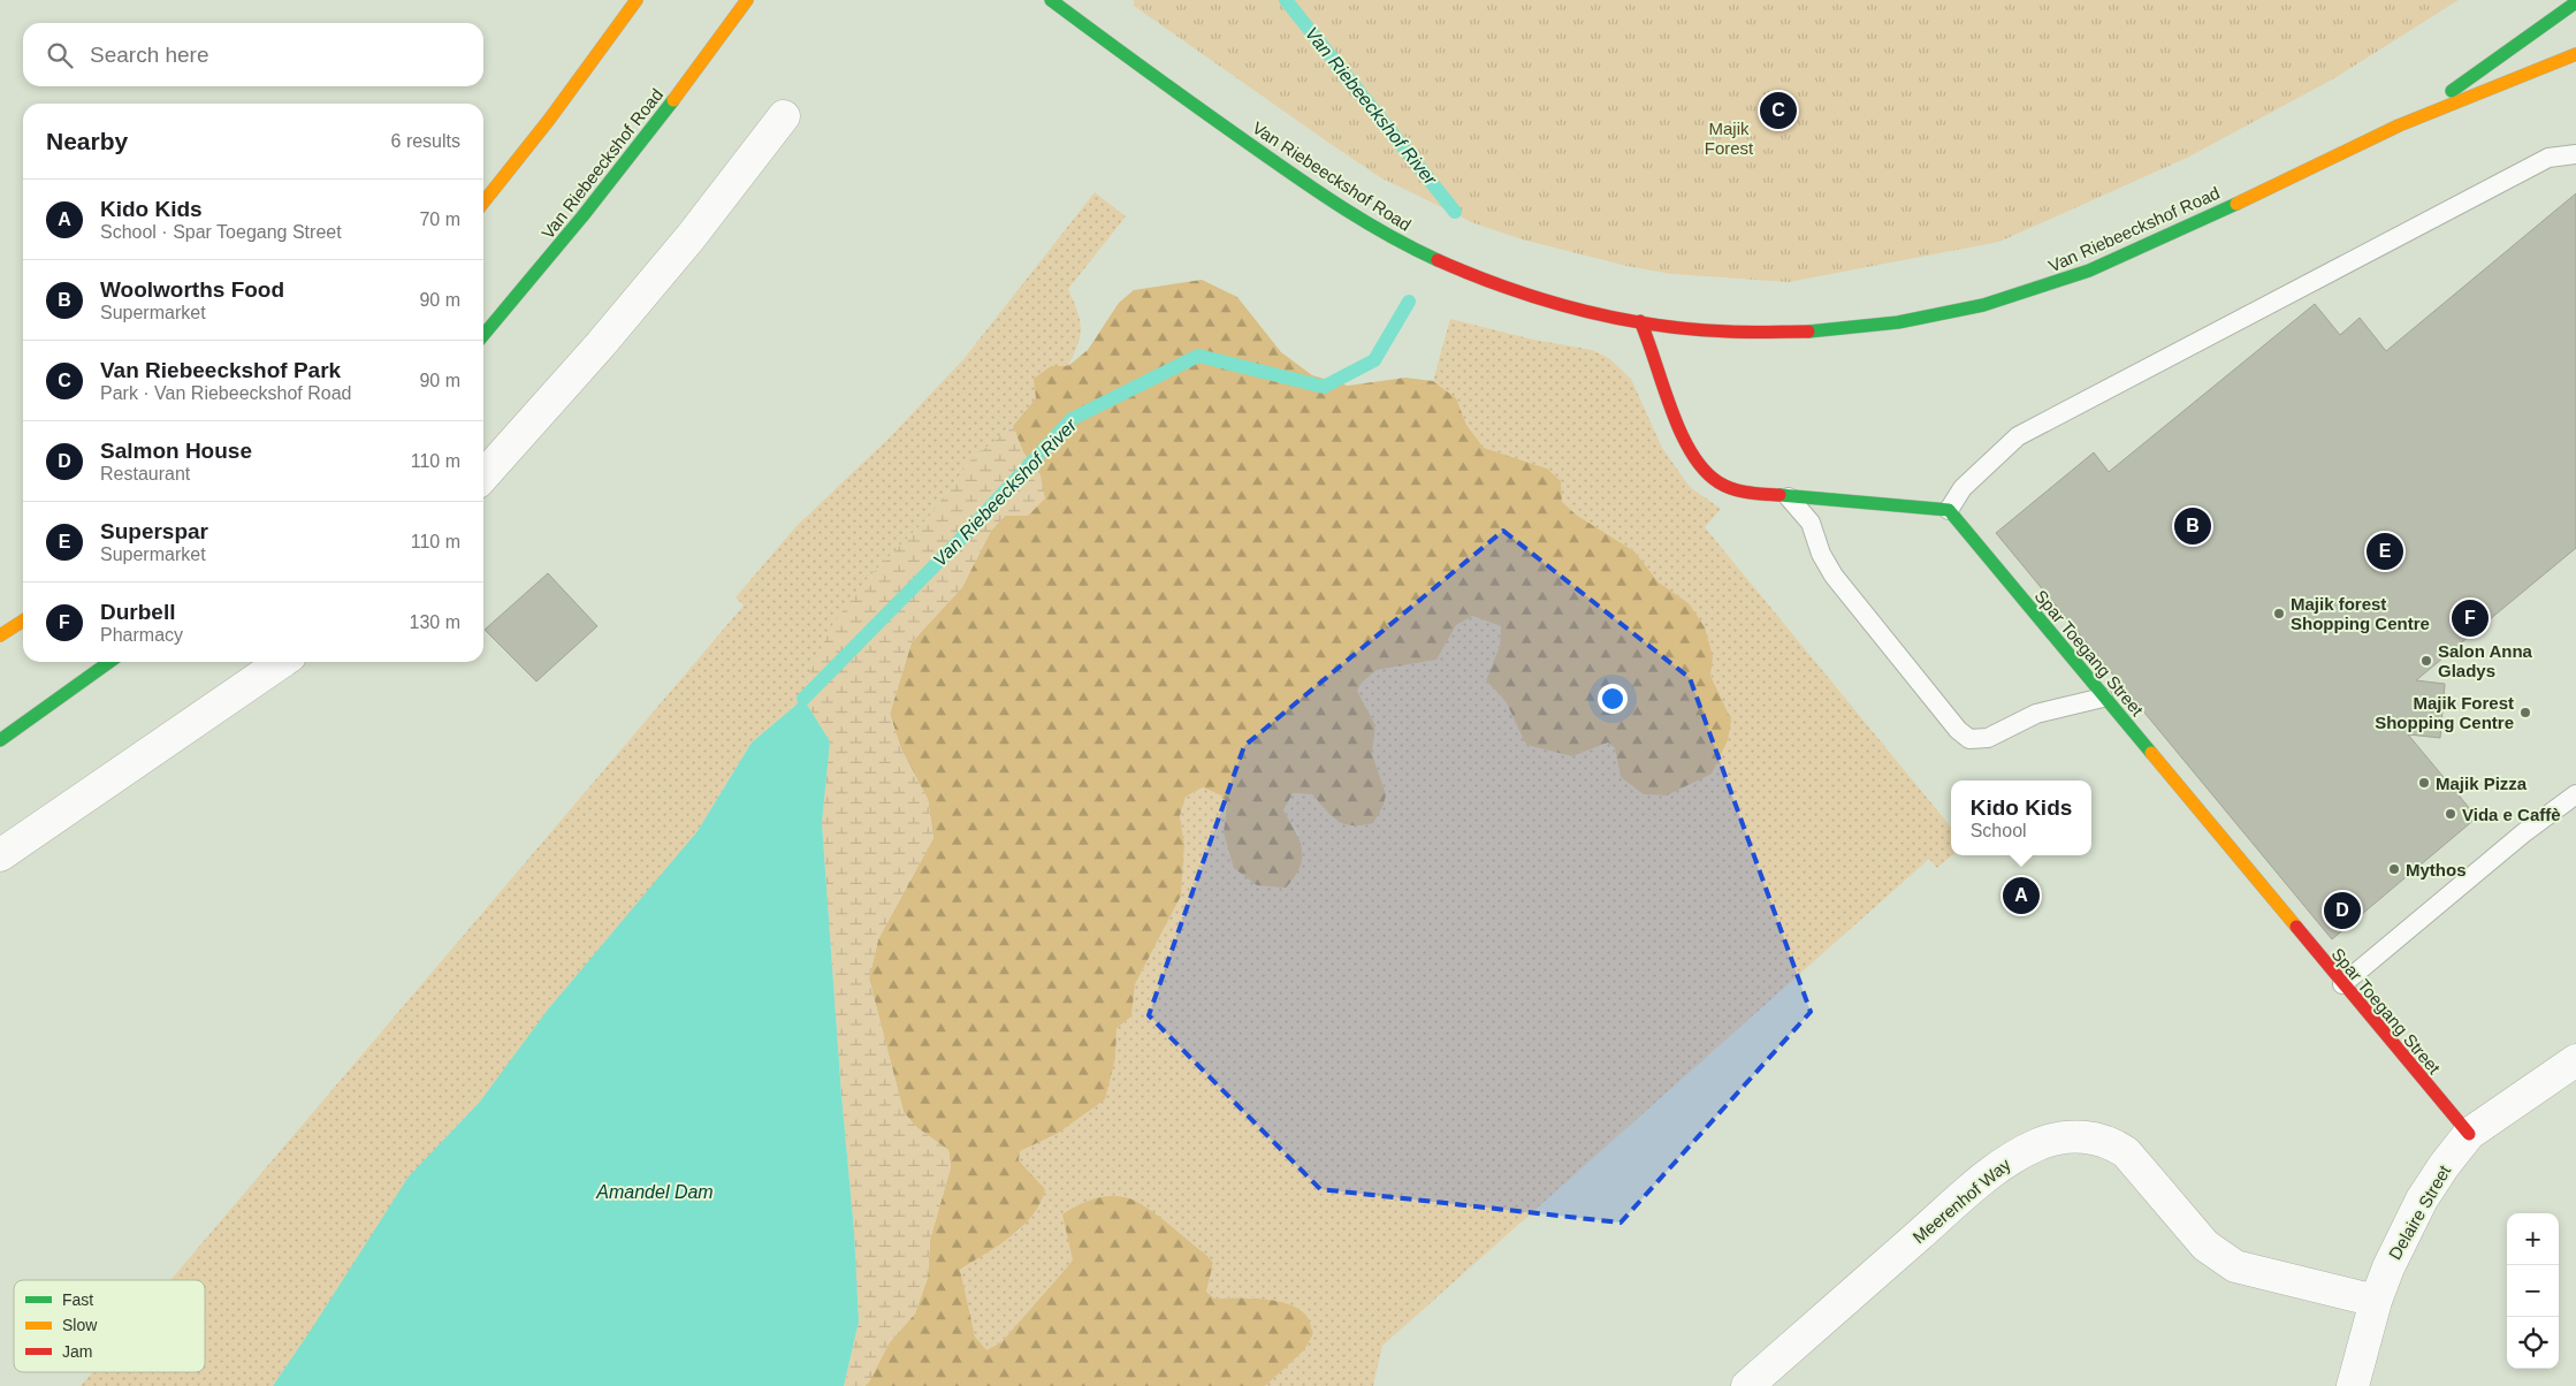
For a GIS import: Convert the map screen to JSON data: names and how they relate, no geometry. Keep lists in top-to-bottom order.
{
  "streets": {
    "street": [
      "Van Riebeeckshof Road",
      "Spar Toegang Street",
      "Meerenhof Way",
      "Delaire Street"
    ]
  },
  "crossings": [
    ["Spar Toegang Street", "Delaire Street"],
    ["Meerenhof Way", "Delaire Street"]
  ],
  "water": ["Van Riebeeckshof River", "Amandel Dam"],
  "parks": ["Majik Forest"],
  "places": [
    "Majik forest Shopping Centre",
    "Salon Anna Gladys",
    "Majik Forest Shopping Centre",
    "Majik Pizza",
    "Vida e Caffè",
    "Mythos"
  ],
  "legend": ["Fast", "Slow", "Jam"],
  "page": {
    "search": "Search here",
    "pins": [
      "C",
      "B",
      "E",
      "F",
      "A",
      "D"
    ],
    "heading": ["Nearby", "6 results"],
    "list": [
      {
        "mark": "A",
        "name": "Kido Kids",
        "note": "School · Spar Toegang Street",
        "value": "70 m"
      },
      {
        "mark": "B",
        "name": "Woolworths Food",
        "note": "Supermarket",
        "value": "90 m"
      },
      {
        "mark": "C",
        "name": "Van Riebeeckshof Park",
        "note": "Park · Van Riebeeckshof Road",
        "value": "90 m"
      },
      {
        "mark": "D",
        "name": "Salmon House",
        "note": "Restaurant",
        "value": "110 m"
      },
      {
        "mark": "E",
        "name": "Superspar",
        "note": "Supermarket",
        "value": "110 m"
      },
      {
        "mark": "F",
        "name": "Durbell",
        "note": "Pharmacy",
        "value": "130 m"
      }
    ],
    "popup": ["Kido Kids", "School"],
    "map_buttons": ["+", "−"]
  }
}
